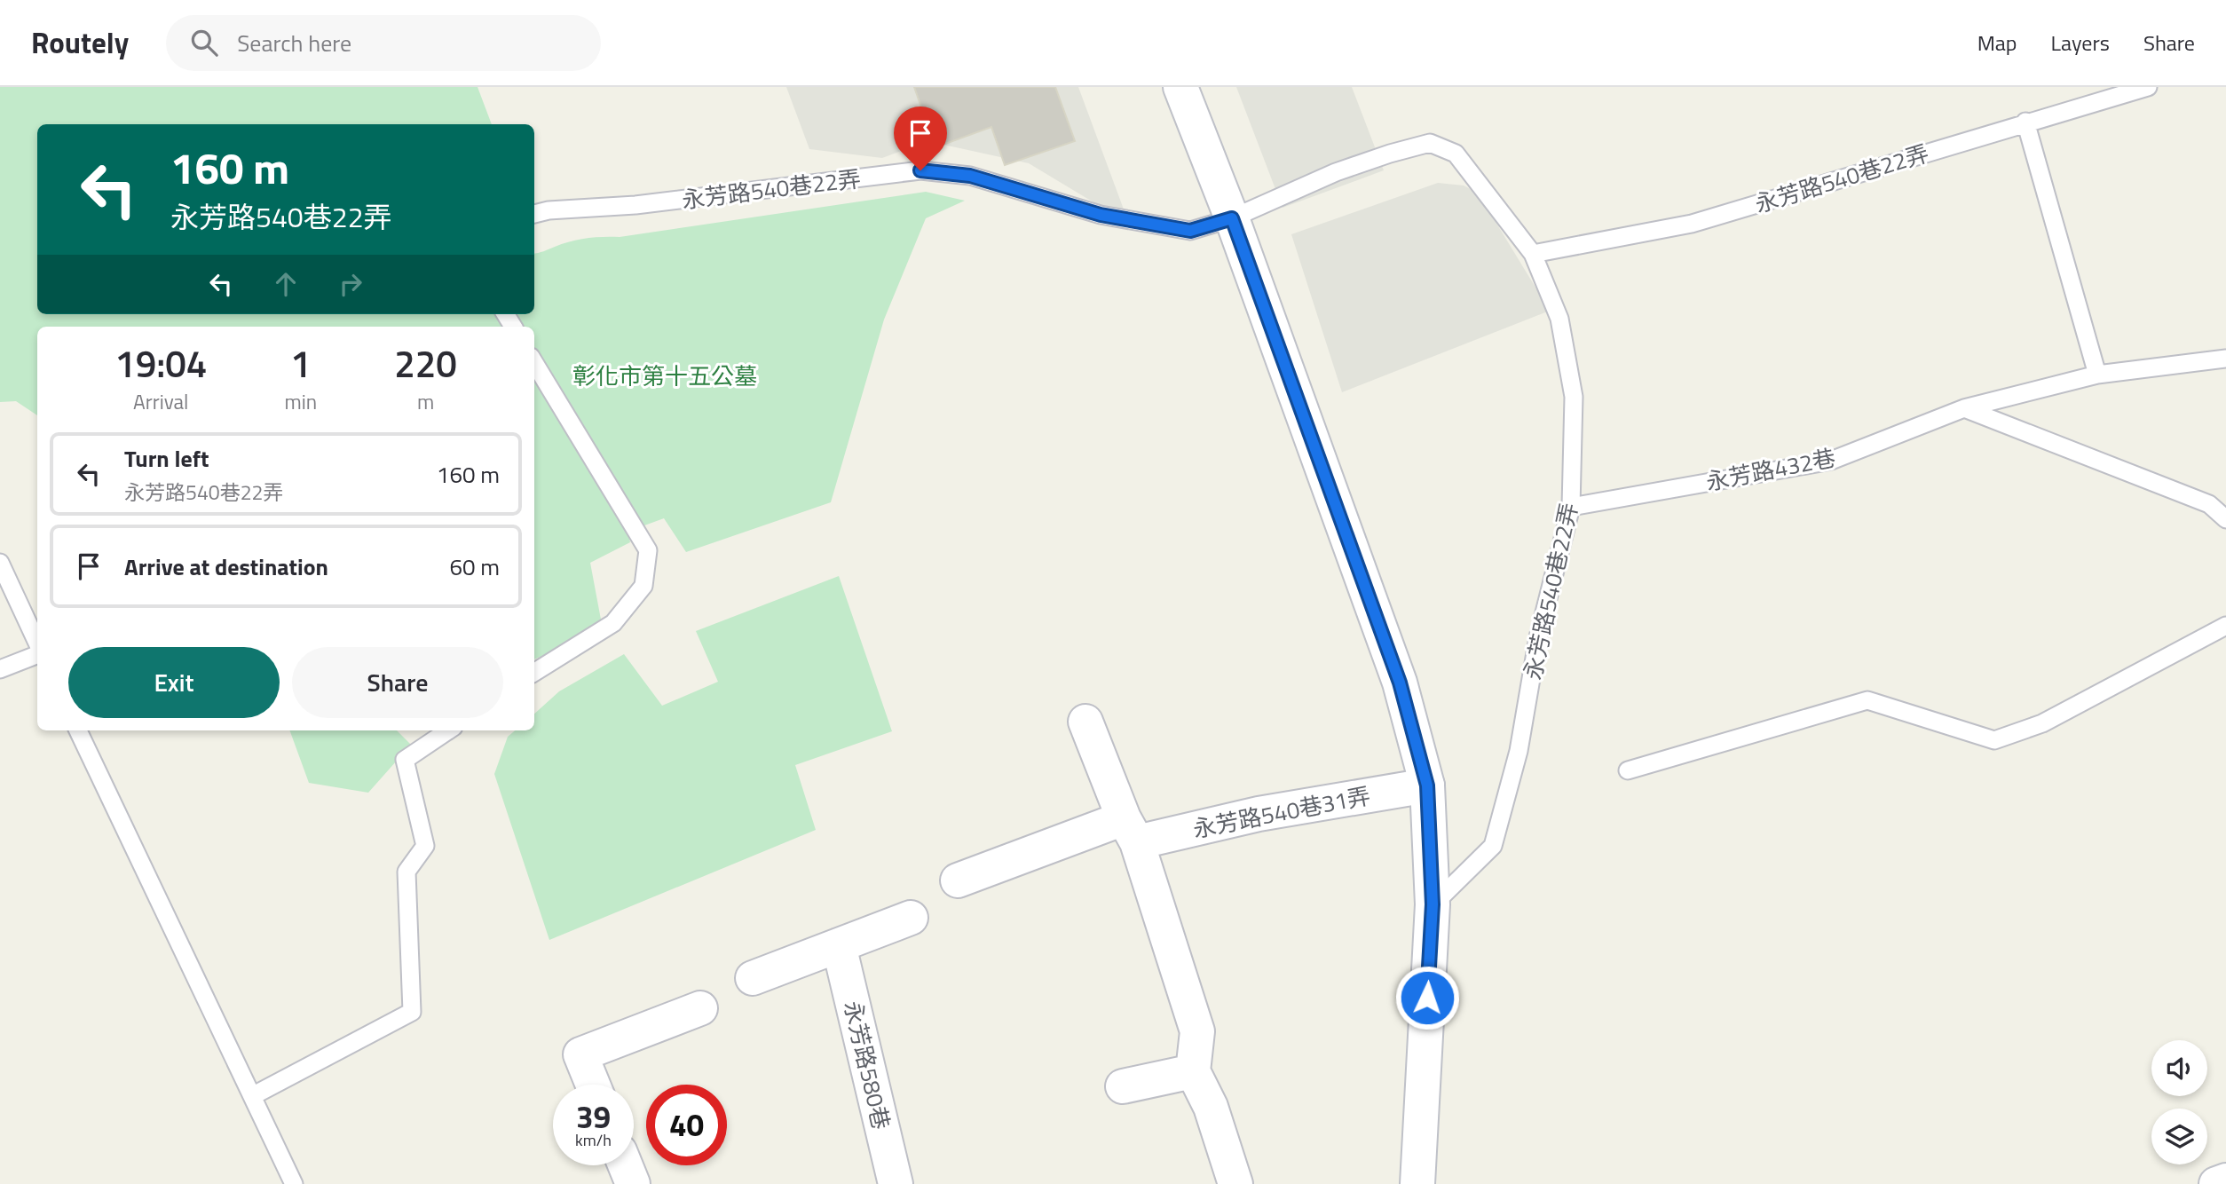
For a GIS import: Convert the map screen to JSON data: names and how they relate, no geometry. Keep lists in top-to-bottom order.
{
  "streets": {
    "street": ["永芳路540巷31弄", "永芳路580巷"],
    "lane": ["永芳路540巷22弄", "永芳路432巷"]
  },
  "crossings": [
    ["永芳路540巷22弄", "永芳路432巷"]
  ],
  "parks": ["彰化市第十五公墓"],
  "page": {
    "header": "Routely",
    "search": "Search here",
    "nav": ["Map", "Layers", "Share"],
    "turn": ["160 m", "永芳路540巷22弄"],
    "eta": [
      "19:04",
      "Arrival",
      "1",
      "min",
      "220",
      "m"
    ],
    "list": [
      {
        "name": "Turn left",
        "note": "永芳路540巷22弄",
        "value": "160 m"
      },
      {
        "name": "Arrive at destination",
        "value": "60 m"
      }
    ],
    "buttons": ["Exit", "Share"],
    "speed": "39 km/h",
    "limit": "40"
  }
}
